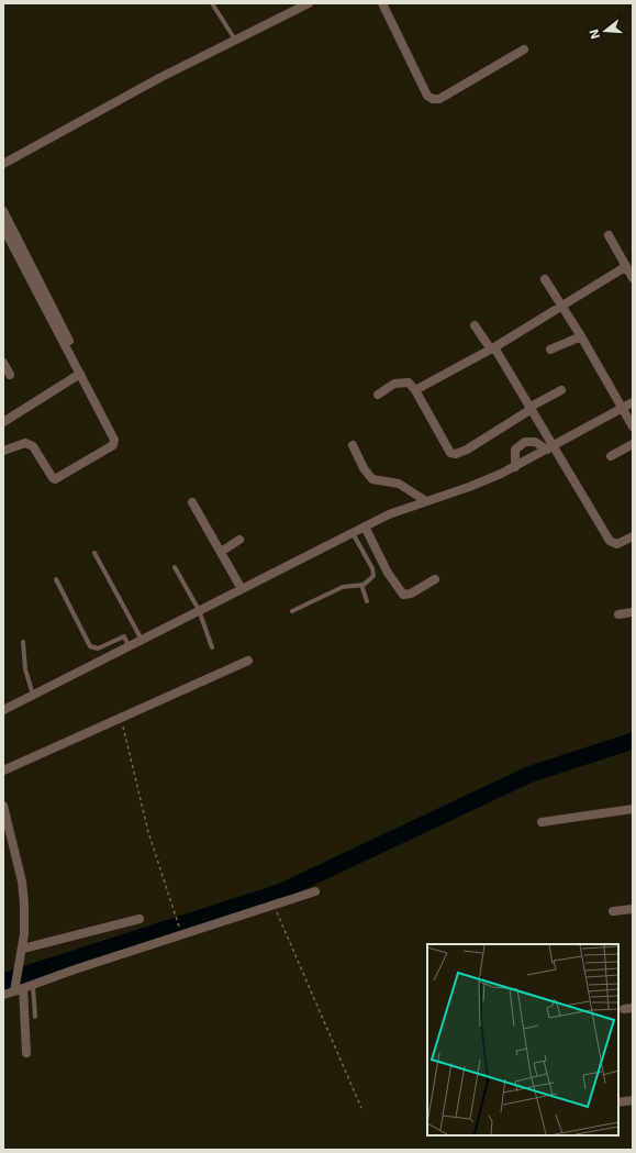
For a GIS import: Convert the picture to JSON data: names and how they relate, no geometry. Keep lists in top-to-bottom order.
{
  "north": "left"
}
